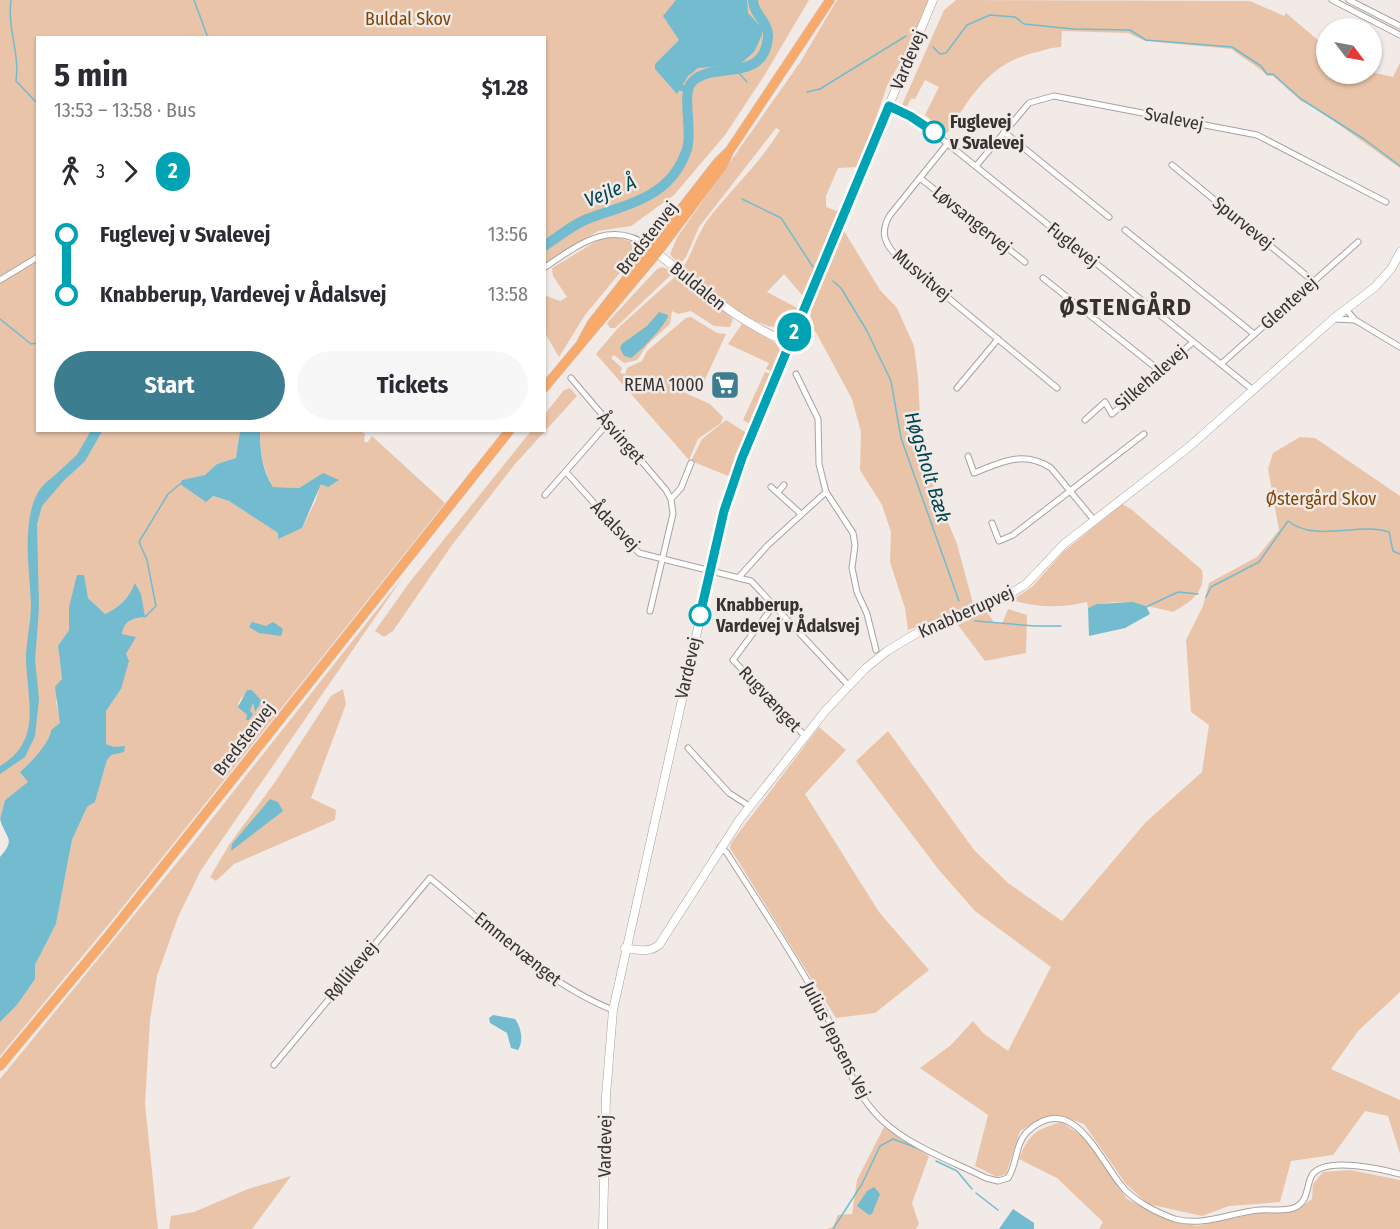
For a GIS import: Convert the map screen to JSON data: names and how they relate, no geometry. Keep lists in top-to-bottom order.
{
  "streets": {
    "highway": ["Bredstenvej"],
    "street": [
      "Vardevej",
      "Svalevej",
      "Løvsangervej",
      "Spurvevej",
      "Fuglevej",
      "Musvitvej",
      "Buldalen",
      "Glentevej",
      "Silkehalevej",
      "Åsvinget",
      "Ådalsvej",
      "Knabberupvej",
      "Rugvænget",
      "Emmervænget",
      "Røllikevej",
      "Julius Jepsens Vej"
    ]
  },
  "crossings": [
    ["Vardevej", "Fuglevej"],
    ["Vardevej", "Buldalen"],
    ["Vardevej", "Ådalsvej"],
    ["Vardevej", "Knabberupvej"],
    ["Vardevej", "Emmervænget"],
    ["Svalevej", "Fuglevej"],
    ["Løvsangervej", "Musvitvej"],
    ["Spurvevej", "Glentevej"],
    ["Bredstenvej", "Buldalen"],
    ["Fuglevej", "Musvitvej"],
    ["Fuglevej", "Glentevej"],
    ["Fuglevej", "Silkehalevej"],
    ["Fuglevej", "Knabberupvej"],
    ["Knabberupvej", "Rugvænget"],
    ["Knabberupvej", "Julius Jepsens Vej"],
    ["Emmervænget", "Røllikevej"]
  ],
  "districts": ["ØSTENGÅRD"],
  "water": ["Vejle Å", "Høgsholt Bæk"],
  "parks": ["Buldal Skov", "Østergård Skov"],
  "places": {
    "other": ["Fuglevej v Svalevej", "Knabberup, Vardevej v Ådalsvej"],
    "supermarket": ["REMA 1000"]
  },
  "lines": ["bus line 2"],
  "north": "bottom right",
  "page": {
    "on_map": "2",
    "heading": ["5 min", "13:53 – 13:58 · Bus", "$1.28"],
    "legs": ["3", "2"],
    "list": [
      {
        "name": "Fuglevej v Svalevej",
        "value": "13:56"
      },
      {
        "name": "Knabberup, Vardevej v Ådalsvej",
        "value": "13:58"
      }
    ],
    "buttons": ["Start", "Tickets"]
  }
}
